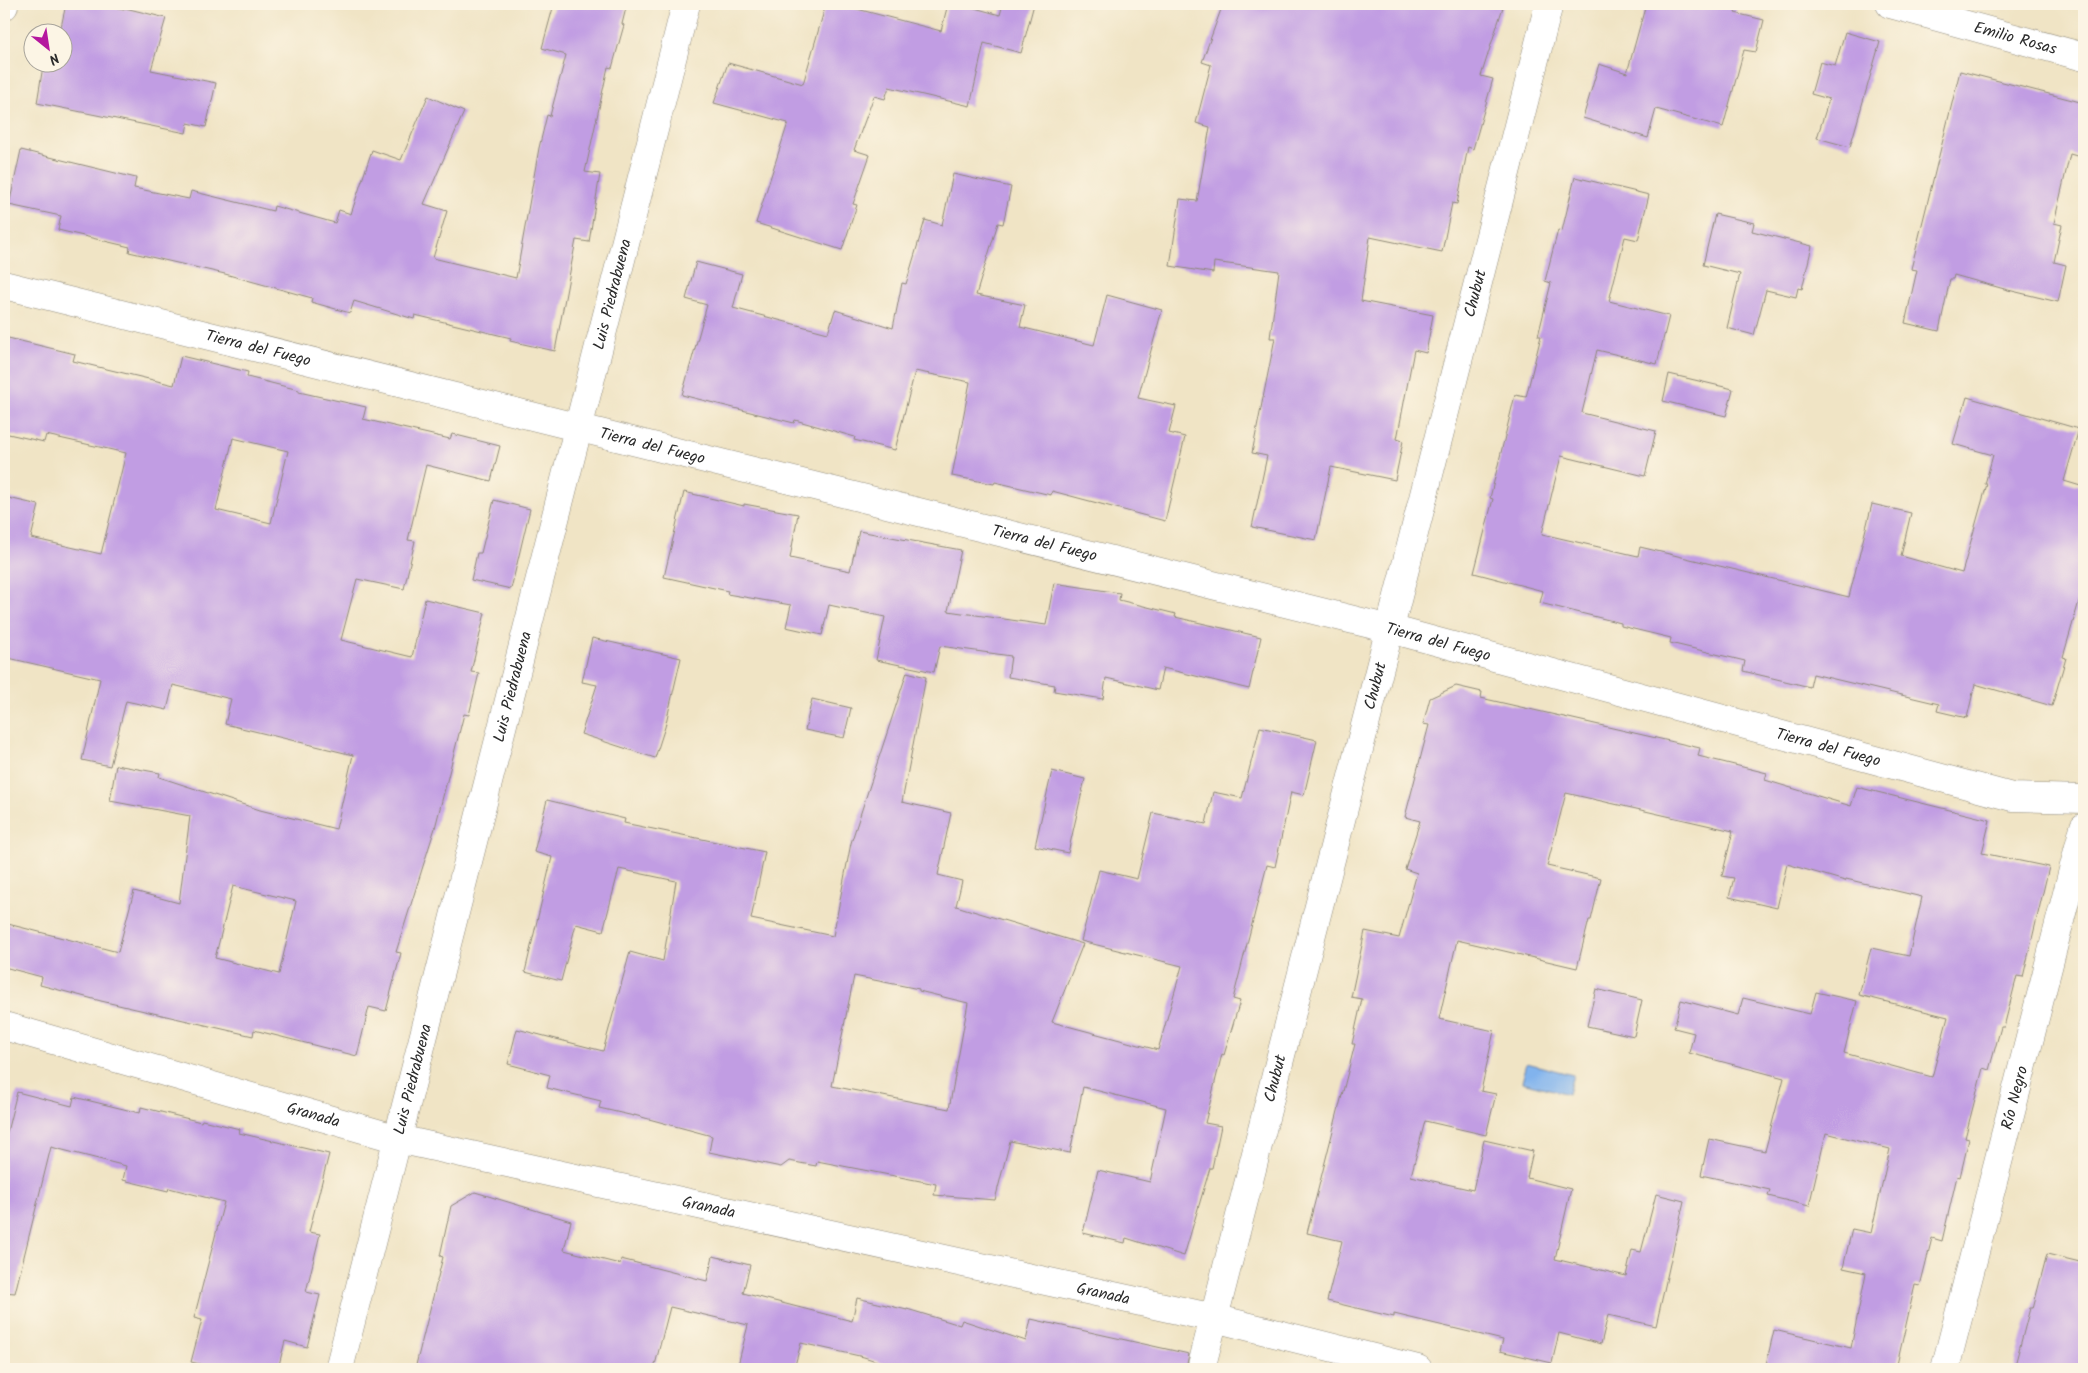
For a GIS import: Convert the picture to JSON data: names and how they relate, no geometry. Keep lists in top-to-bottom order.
{
  "streets": {
    "street": [
      "Emilio Rosas",
      "Luis Piedrabuena",
      "Chubut",
      "Tierra del Fuego",
      "Río Negro",
      "Granada"
    ]
  },
  "crossings": [
    ["Luis Piedrabuena", "Tierra del Fuego"],
    ["Luis Piedrabuena", "Granada"],
    ["Chubut", "Tierra del Fuego"],
    ["Chubut", "Granada"]
  ],
  "north": "bottom right"
}
